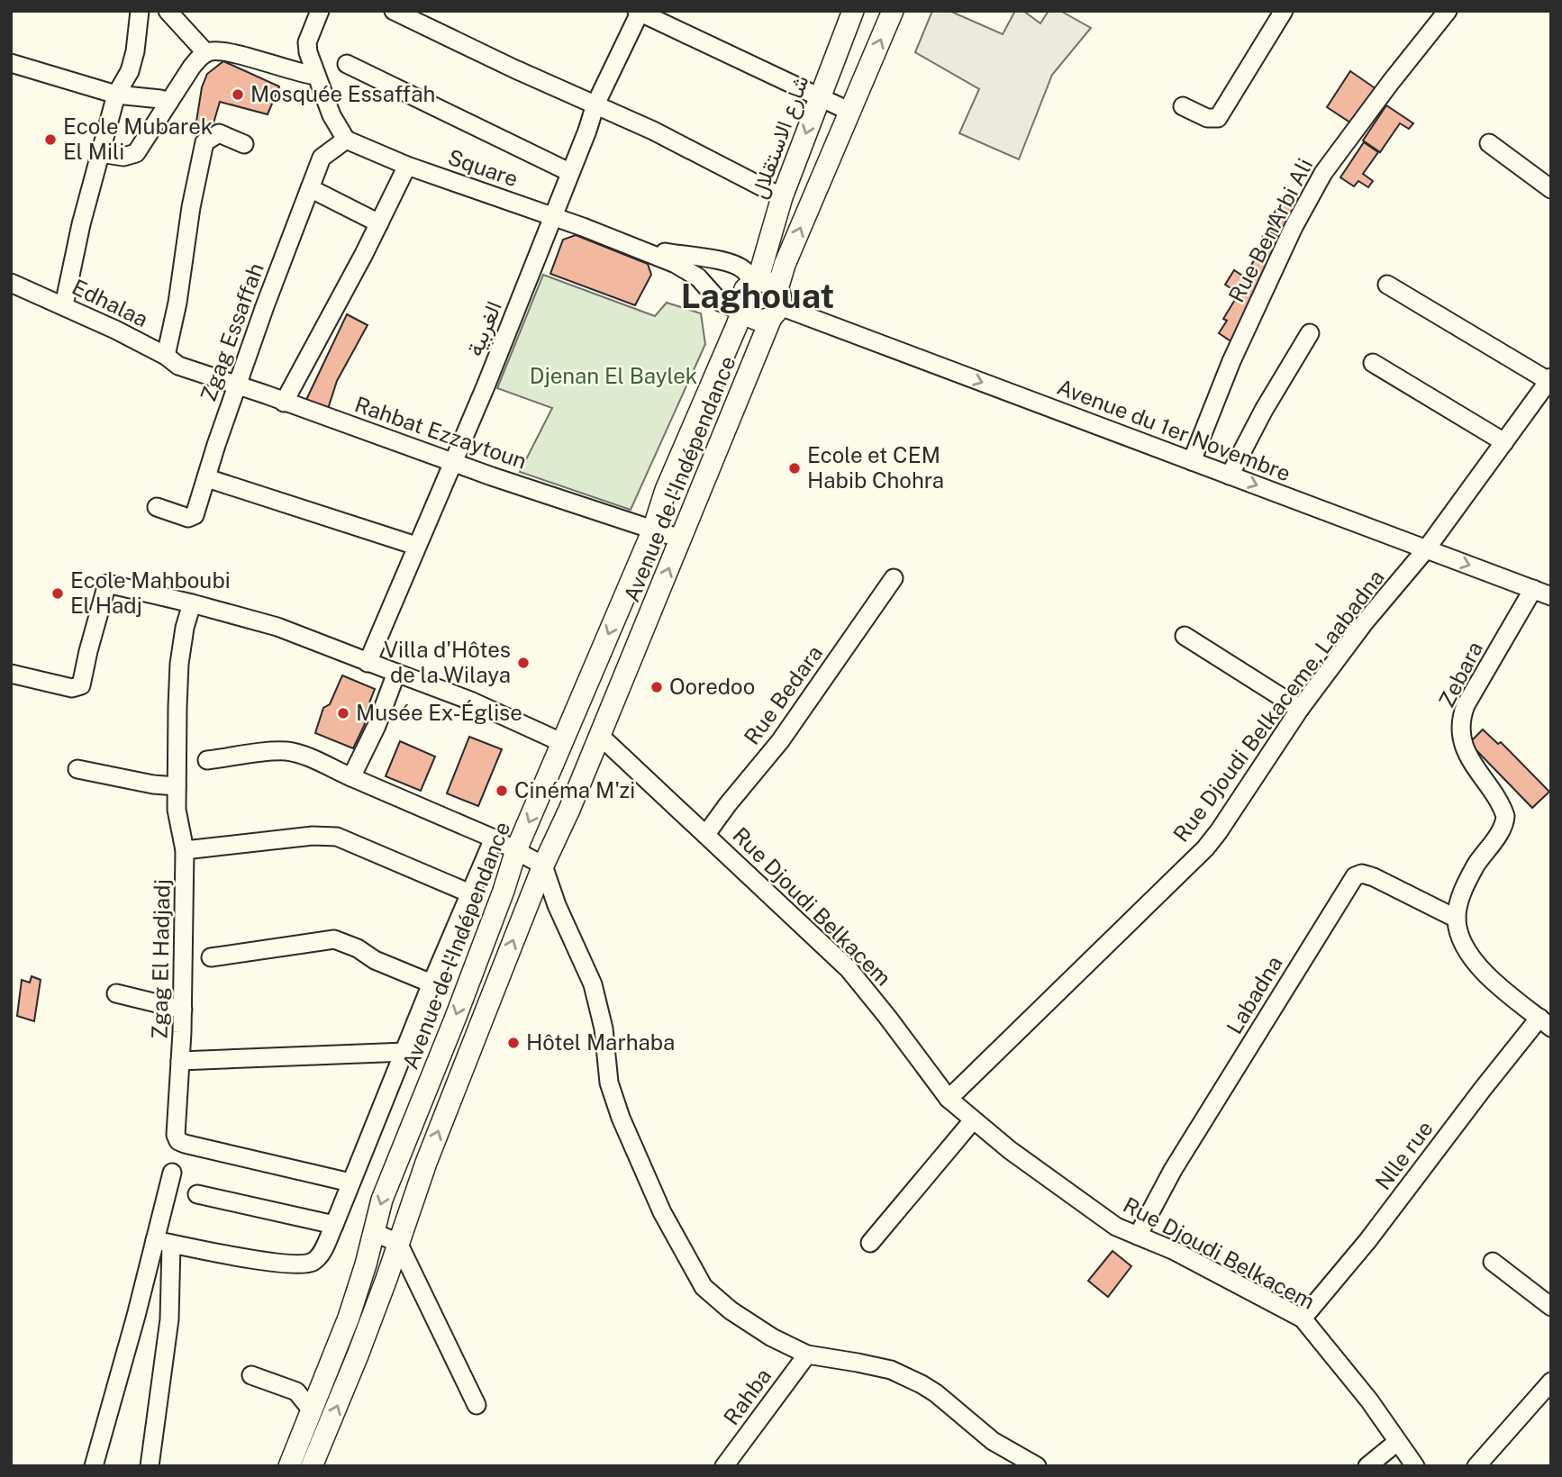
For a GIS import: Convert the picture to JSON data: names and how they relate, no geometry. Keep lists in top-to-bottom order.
{
  "streets": {
    "main road": ["شارع الاستقلال", "Avenue de l'Indépendance"],
    "street": [
      "Square",
      "Rue BenArbi Ali",
      "Edhalaa",
      "الغربية",
      "Zgag Essaffah",
      "Avenue du 1er Novembre",
      "Rahbat Ezzaytoun",
      "Zebara",
      "Rue Bedara",
      "Rue Djoudi Belkaceme, Laabadna",
      "Rue Djoudi Belkacem",
      "Zgag El Hadjadj",
      "Labadna",
      "Nlle rue",
      "Rahba"
    ]
  },
  "crossings": [
    ["شارع الاستقلال", "Avenue du 1er Novembre"],
    ["شارع الاستقلال", "Avenue de l'Indépendance"],
    ["Square", "الغربية"],
    ["Square", "Zgag Essaffah"],
    ["Rue BenArbi Ali", "Avenue du 1er Novembre"],
    ["Edhalaa", "Rahbat Ezzaytoun"],
    ["الغربية", "Rahbat Ezzaytoun"],
    ["Zgag Essaffah", "Rahbat Ezzaytoun"],
    ["Avenue du 1er Novembre", "Avenue de l'Indépendance"],
    ["Avenue du 1er Novembre", "Zebara"],
    ["Avenue du 1er Novembre", "Rue Djoudi Belkaceme, Laabadna"],
    ["Rahbat Ezzaytoun", "Avenue de l'Indépendance"],
    ["Avenue de l'Indépendance", "Rue Djoudi Belkacem"],
    ["Zebara", "Labadna"],
    ["Rue Bedara", "Rue Djoudi Belkacem"],
    ["Rue Djoudi Belkaceme, Laabadna", "Rue Djoudi Belkacem"],
    ["Rue Djoudi Belkacem", "Labadna"],
    ["Rue Djoudi Belkacem", "Nlle rue"]
  ],
  "one_way": ["شارع الاستقلال", "Avenue du 1er Novembre"],
  "districts": ["Laghouat"],
  "parks": ["Djenan El Baylek"],
  "places": [
    "Mosquée Essaffah",
    "Ecole Mubarek El Mili",
    "Ecole et CEM Habib Chohra",
    "Ecole Mahboubi El Hadj",
    "Villa d'Hôtes de la Wilaya",
    "Ooredoo",
    "Musée Ex-Église",
    "Cinéma M'zi",
    "Hôtel Marhaba"
  ]
}
